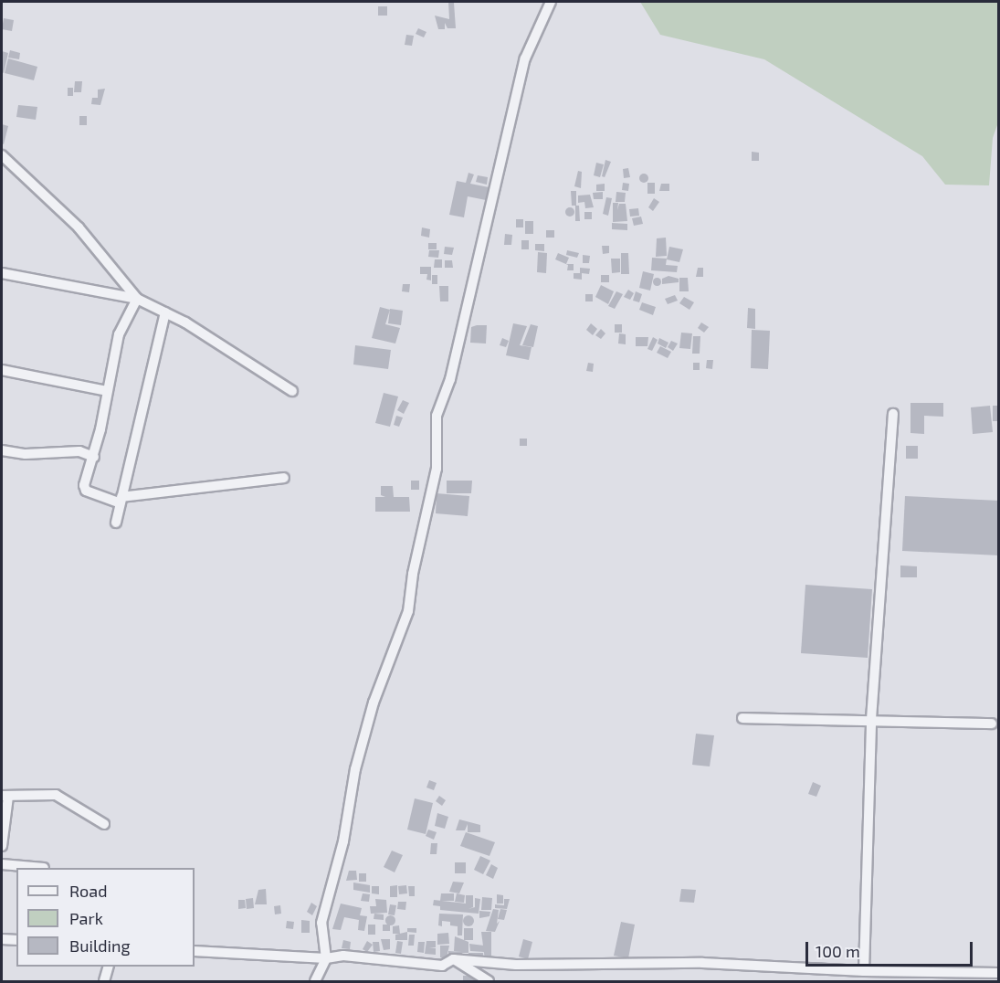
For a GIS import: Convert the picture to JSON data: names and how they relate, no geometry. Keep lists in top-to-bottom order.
{
  "legend": ["Road", "Park", "Building"],
  "scale_bar": "100 m"
}
